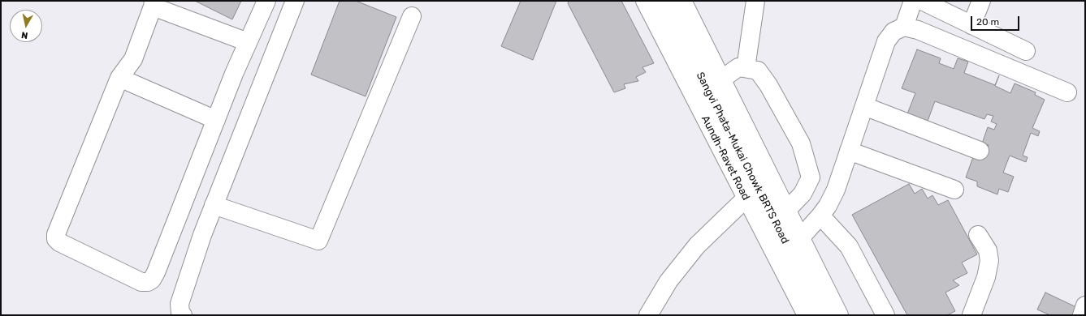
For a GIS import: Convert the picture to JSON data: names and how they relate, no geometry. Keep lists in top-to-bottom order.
{
  "streets": {
    "street": ["Aundh-Ravet Road", "Sangvi Phata-Mukai Chowk BRTS Road"]
  },
  "scale_bar": "20 m",
  "north": "bottom"
}
